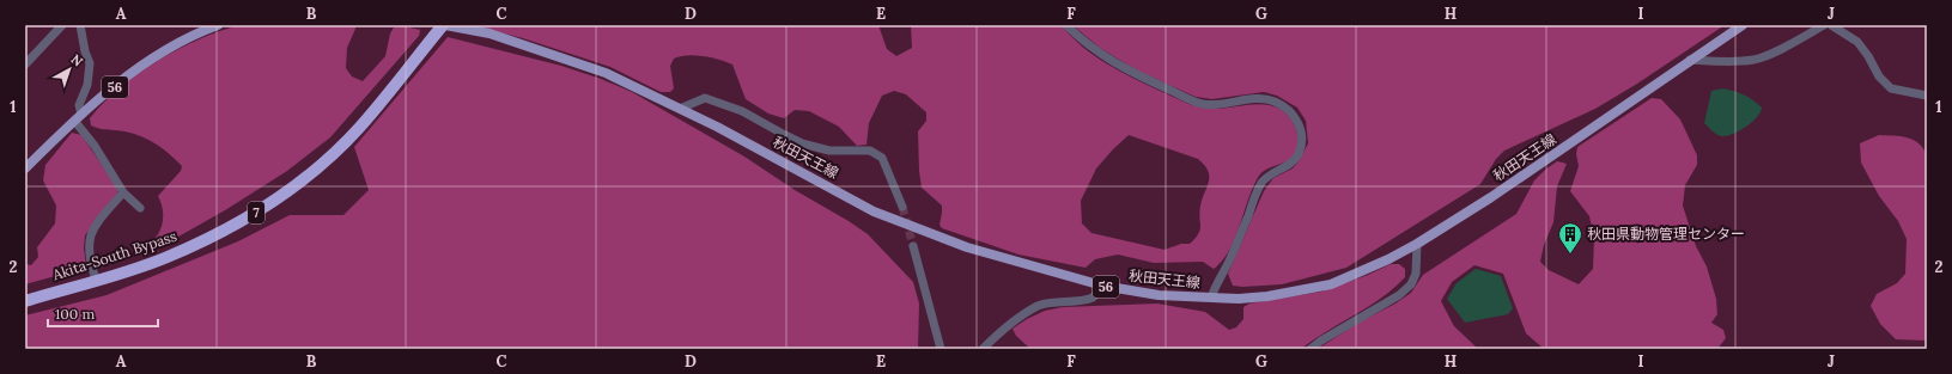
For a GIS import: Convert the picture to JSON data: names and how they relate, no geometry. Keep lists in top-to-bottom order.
{
  "streets": {
    "highway": ["7", "Akita-South Bypass"],
    "main road": ["56", "秋田天王線"]
  },
  "crossings": [
    ["秋田天王線", "Akita-South Bypass"]
  ],
  "places": {
    "building": ["秋田県動物管理センター"]
  },
  "scale_bar": "100 m",
  "north": "top right",
  "grid": {
    "columns": [
      "A",
      "B",
      "C",
      "D",
      "E",
      "F",
      "G",
      "H",
      "I",
      "J"
    ],
    "rows": ["1", "2"]
  }
}
